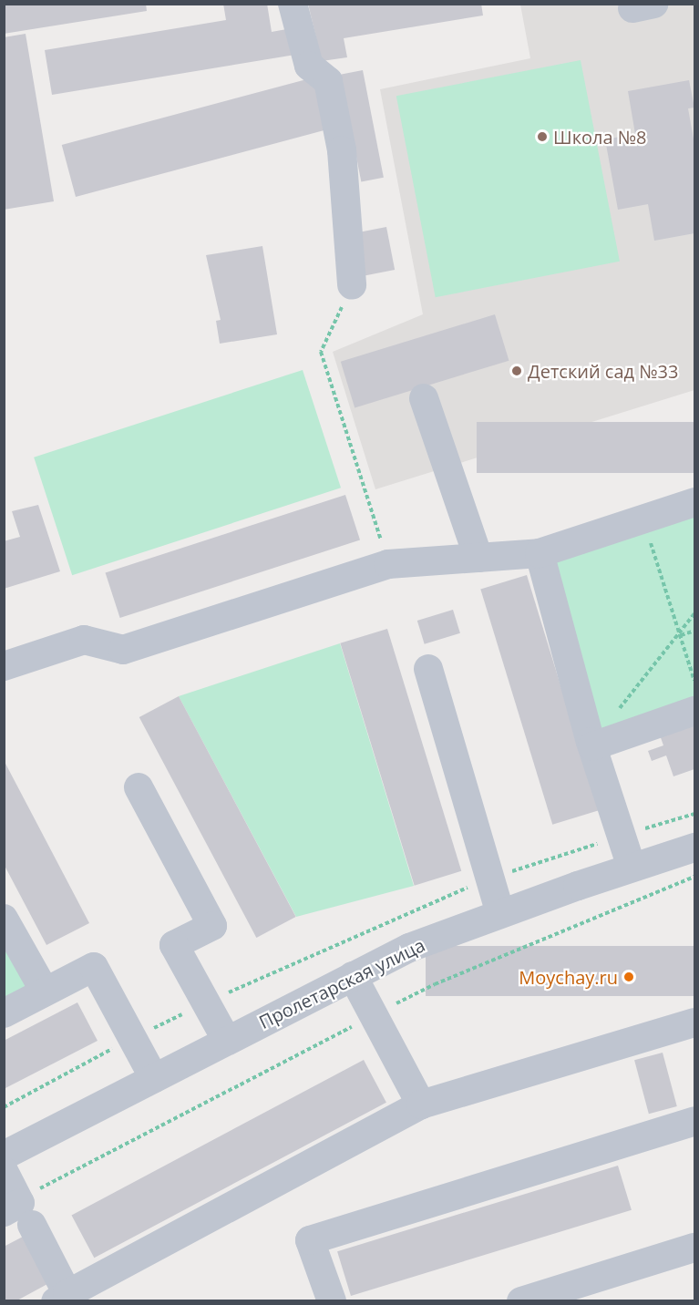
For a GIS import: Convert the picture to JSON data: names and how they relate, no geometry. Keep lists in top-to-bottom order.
{
  "streets": {
    "street": ["Пролетарская улица"]
  },
  "places": ["Школа №8", "Детский сад №33", "Moychay.ru"]
}
